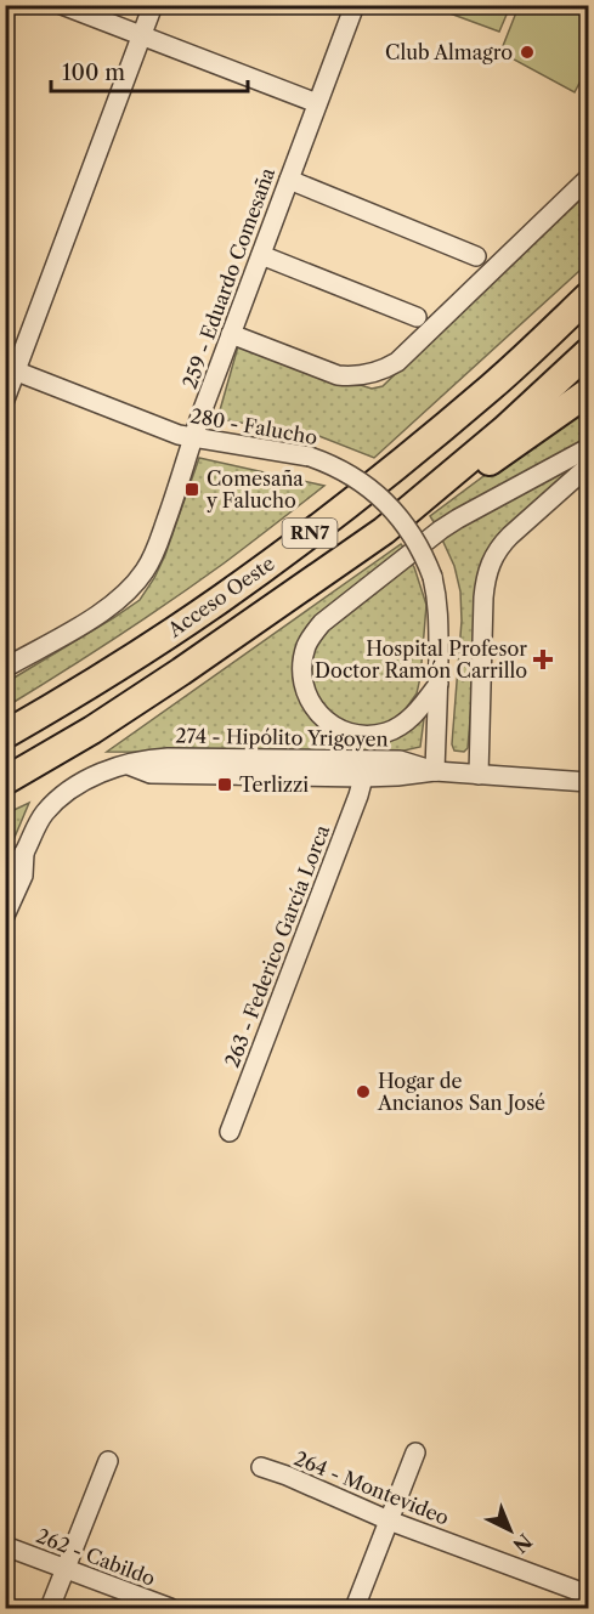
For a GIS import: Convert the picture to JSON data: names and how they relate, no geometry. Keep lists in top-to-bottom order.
{
  "streets": {
    "highway": ["RN7", "Acceso Oeste"],
    "street": [
      "259 - Eduardo Comesaña",
      "280 - Falucho",
      "274 - Hipólito Yrigoyen",
      "263 - Federico García Lorca",
      "264 - Montevideo",
      "262 - Cabildo"
    ]
  },
  "crossings": [
    ["259 - Eduardo Comesaña", "280 - Falucho"],
    ["280 - Falucho", "274 - Hipólito Yrigoyen"],
    ["274 - Hipólito Yrigoyen", "263 - Federico García Lorca"]
  ],
  "places": {
    "other": ["Club Almagro", "Hogar de Ancianos San José"],
    "transit": ["Comesaña y Falucho", "Terlizzi"],
    "health": ["Hospital Profesor Doctor Ramón Carrillo"]
  },
  "scale_bar": "100 m",
  "north": "bottom right"
}
